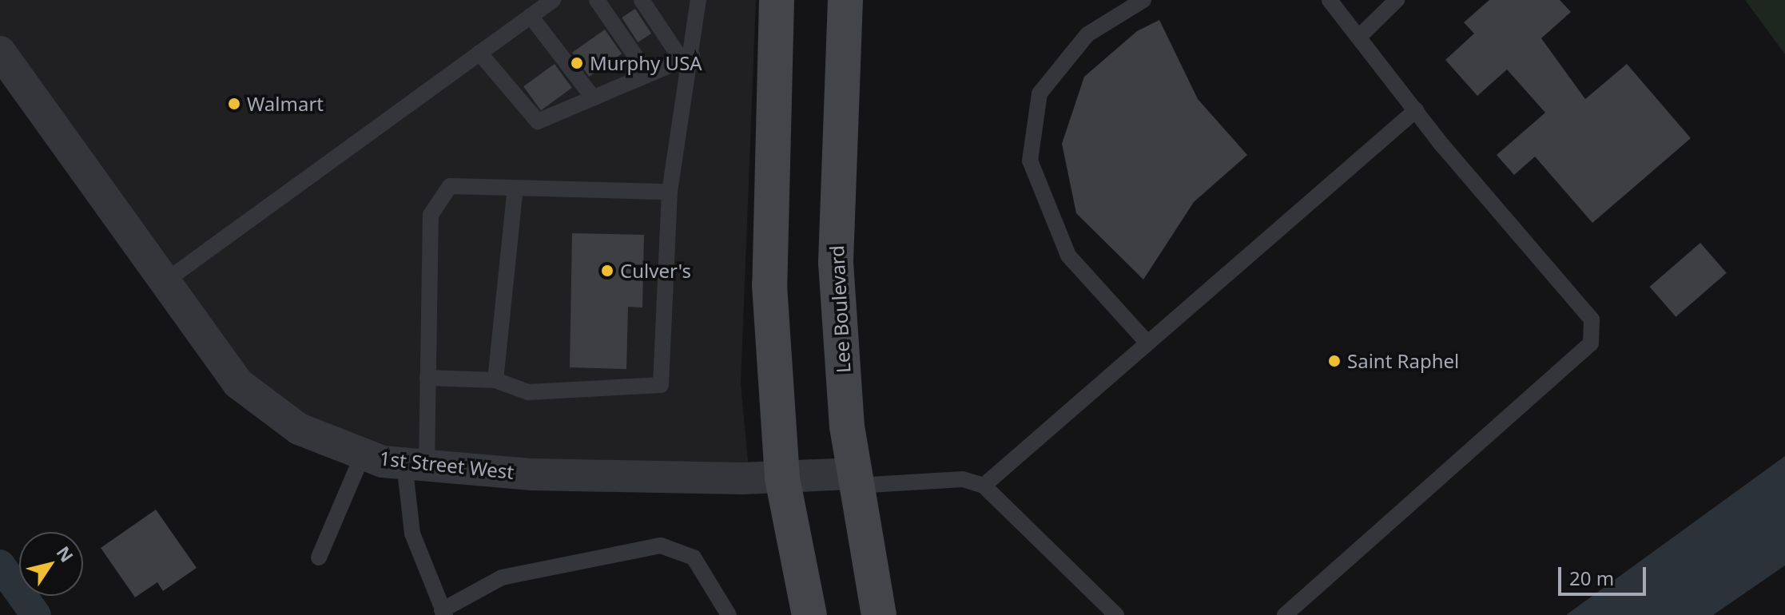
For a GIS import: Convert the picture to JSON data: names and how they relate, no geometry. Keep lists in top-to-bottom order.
{
  "streets": {
    "main road": ["Lee Boulevard"],
    "street": ["1st Street West"]
  },
  "crossings": [
    ["Lee Boulevard", "1st Street West"]
  ],
  "places": [
    "Murphy USA",
    "Walmart",
    "Culver's",
    "Saint Raphel"
  ],
  "scale_bar": "20 m",
  "north": "top right"
}
